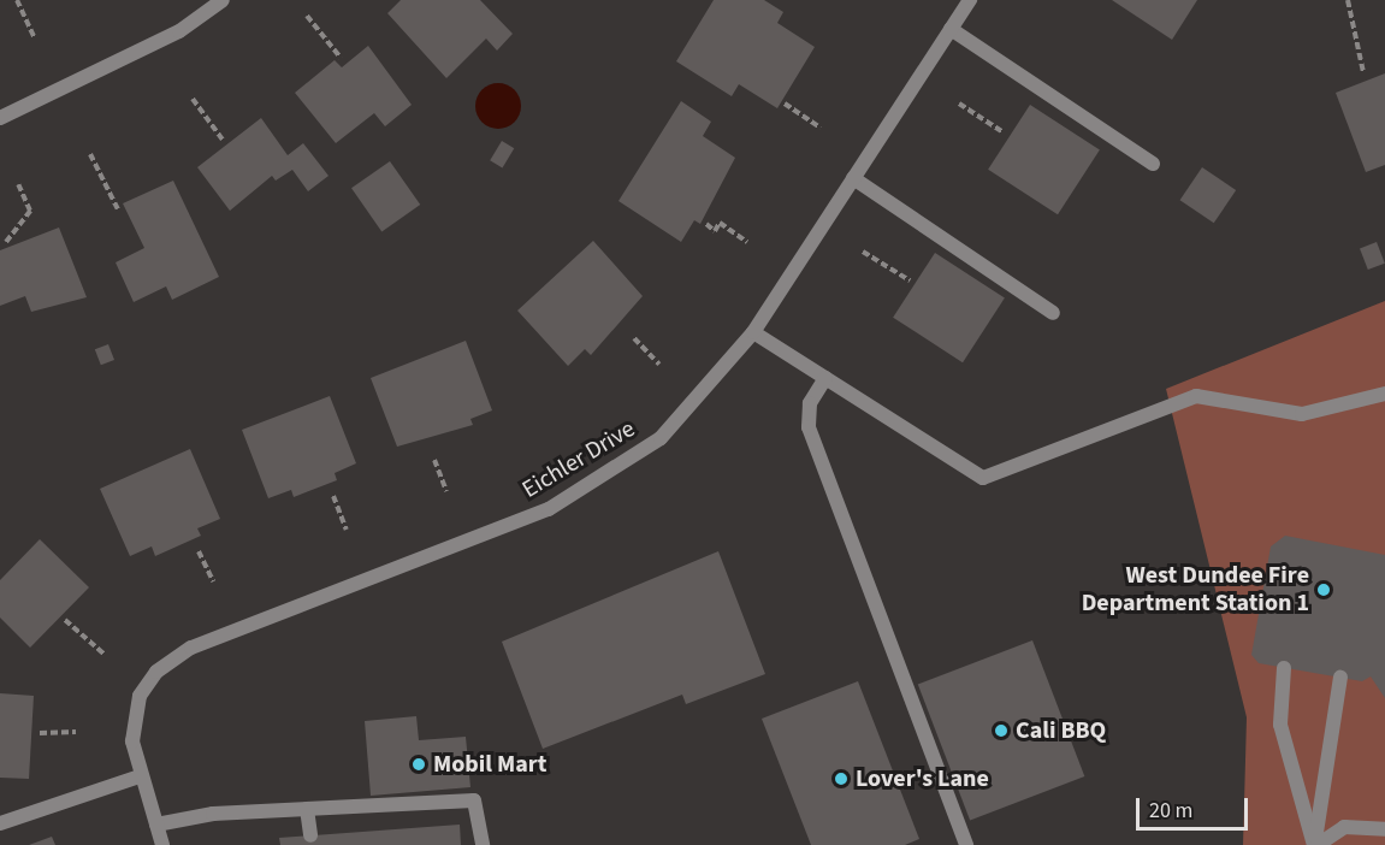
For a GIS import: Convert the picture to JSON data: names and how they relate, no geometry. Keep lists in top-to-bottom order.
{
  "streets": {
    "street": ["Eichler Drive"]
  },
  "places": [
    "West Dundee Fire Department Station 1",
    "Cali BBQ",
    "Mobil Mart",
    "Lover's Lane"
  ],
  "scale_bar": "20 m"
}
